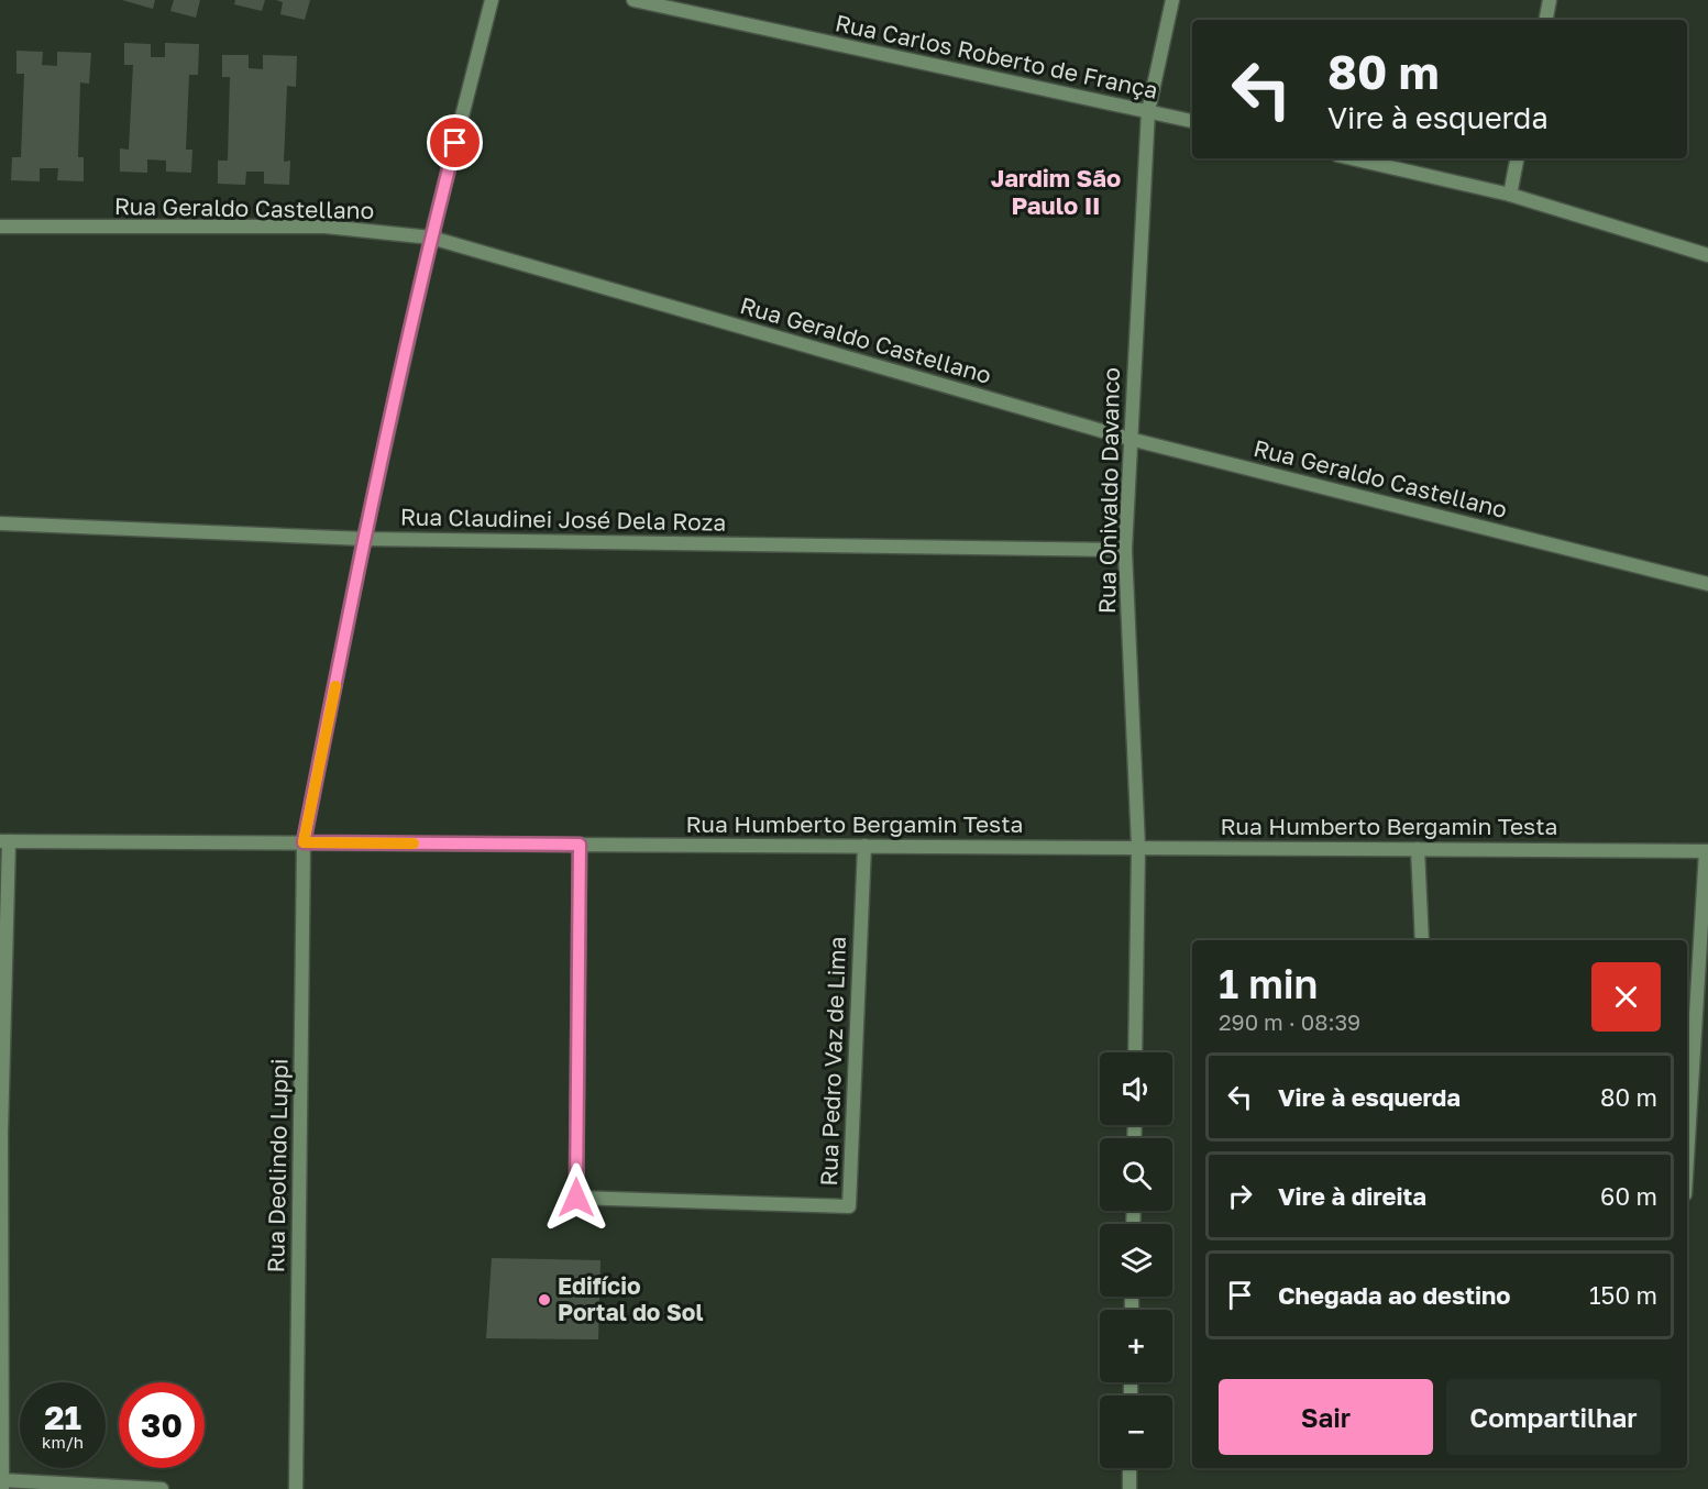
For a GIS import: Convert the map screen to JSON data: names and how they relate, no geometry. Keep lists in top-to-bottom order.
{
  "streets": {
    "street": [
      "Rua Carlos Roberto de França",
      "Rua Geraldo Castellano",
      "Rua Onivaldo Davanco",
      "Rua Claudinei José Dela Roza",
      "Rua Humberto Bergamin Testa",
      "Rua Pedro Vaz de Lima",
      "Rua Deolindo Luppi"
    ]
  },
  "crossings": [
    ["Rua Carlos Roberto de França", "Rua Onivaldo Davanco"],
    ["Rua Geraldo Castellano", "Rua Onivaldo Davanco"],
    ["Rua Geraldo Castellano", "Rua Deolindo Luppi"],
    ["Rua Onivaldo Davanco", "Rua Claudinei José Dela Roza"],
    ["Rua Onivaldo Davanco", "Rua Humberto Bergamin Testa"],
    ["Rua Claudinei José Dela Roza", "Rua Deolindo Luppi"],
    ["Rua Humberto Bergamin Testa", "Rua Pedro Vaz de Lima"],
    ["Rua Humberto Bergamin Testa", "Rua Deolindo Luppi"]
  ],
  "districts": ["Jardim São Paulo II"],
  "places": ["Edifício Portal do Sol"],
  "page": {
    "turn": ["80 m", "Vire à esquerda"],
    "heading": ["1 min", "290 m · 08:39"],
    "map_buttons": ["+", "−"],
    "list": [
      {
        "name": "Vire à esquerda",
        "value": "80 m"
      },
      {
        "name": "Vire à direita",
        "value": "60 m"
      },
      {
        "name": "Chegada ao destino",
        "value": "150 m"
      }
    ],
    "buttons": ["Sair", "Compartilhar"],
    "speed": "21 km/h",
    "limit": "30"
  }
}
